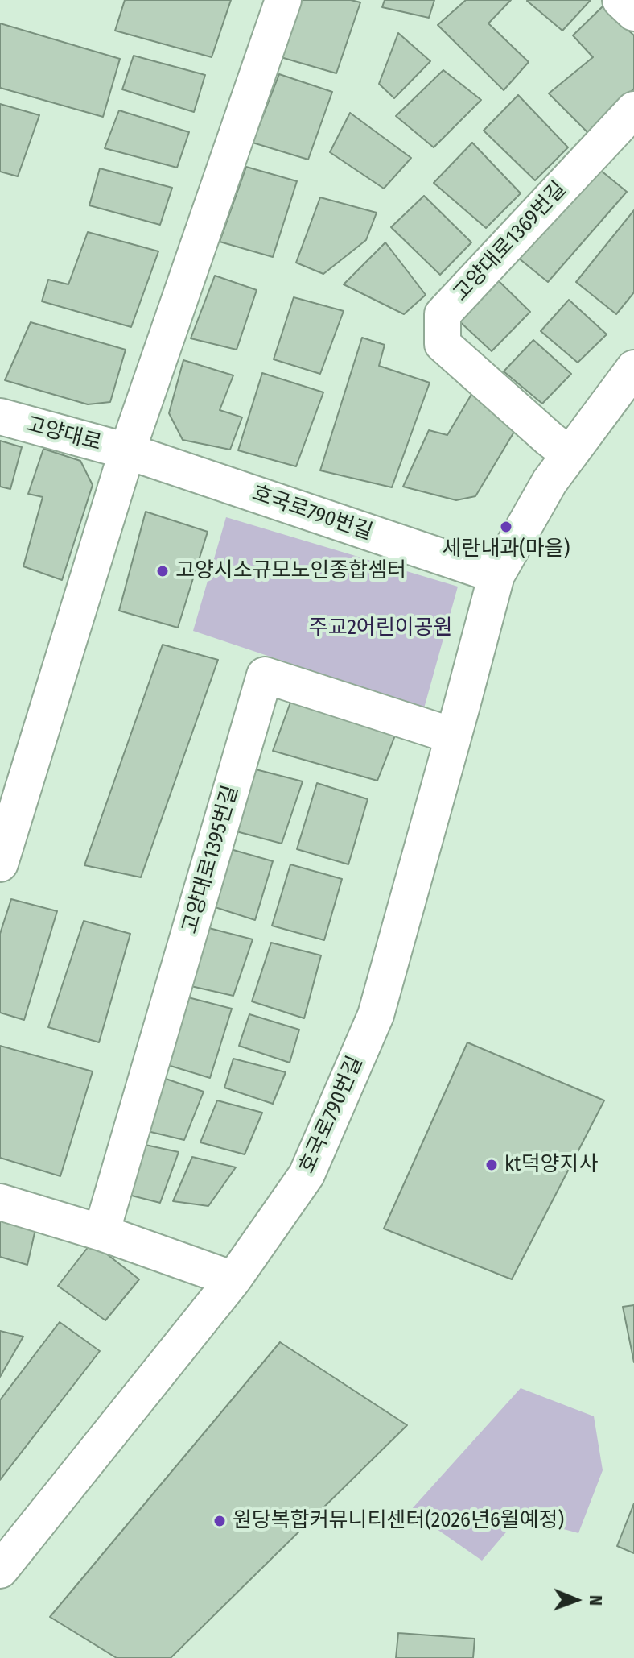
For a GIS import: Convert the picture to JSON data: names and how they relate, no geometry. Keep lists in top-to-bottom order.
{
  "streets": {
    "street": [
      "고양대로1369번길",
      "고양대로",
      "호국로790번길",
      "고양대로1395번길"
    ]
  },
  "crossings": [
    ["고양대로1369번길", "호국로790번길"],
    ["고양대로", "호국로790번길"],
    ["호국로790번길", "고양대로1395번길"]
  ],
  "parks": ["주교2어린이공원"],
  "places": [
    "세란내과(마을)",
    "고양시소규모노인종합셈터",
    "kt덕양지사",
    "원당복합커뮤니티센터(2026년6월예정)"
  ],
  "north": "right"
}
